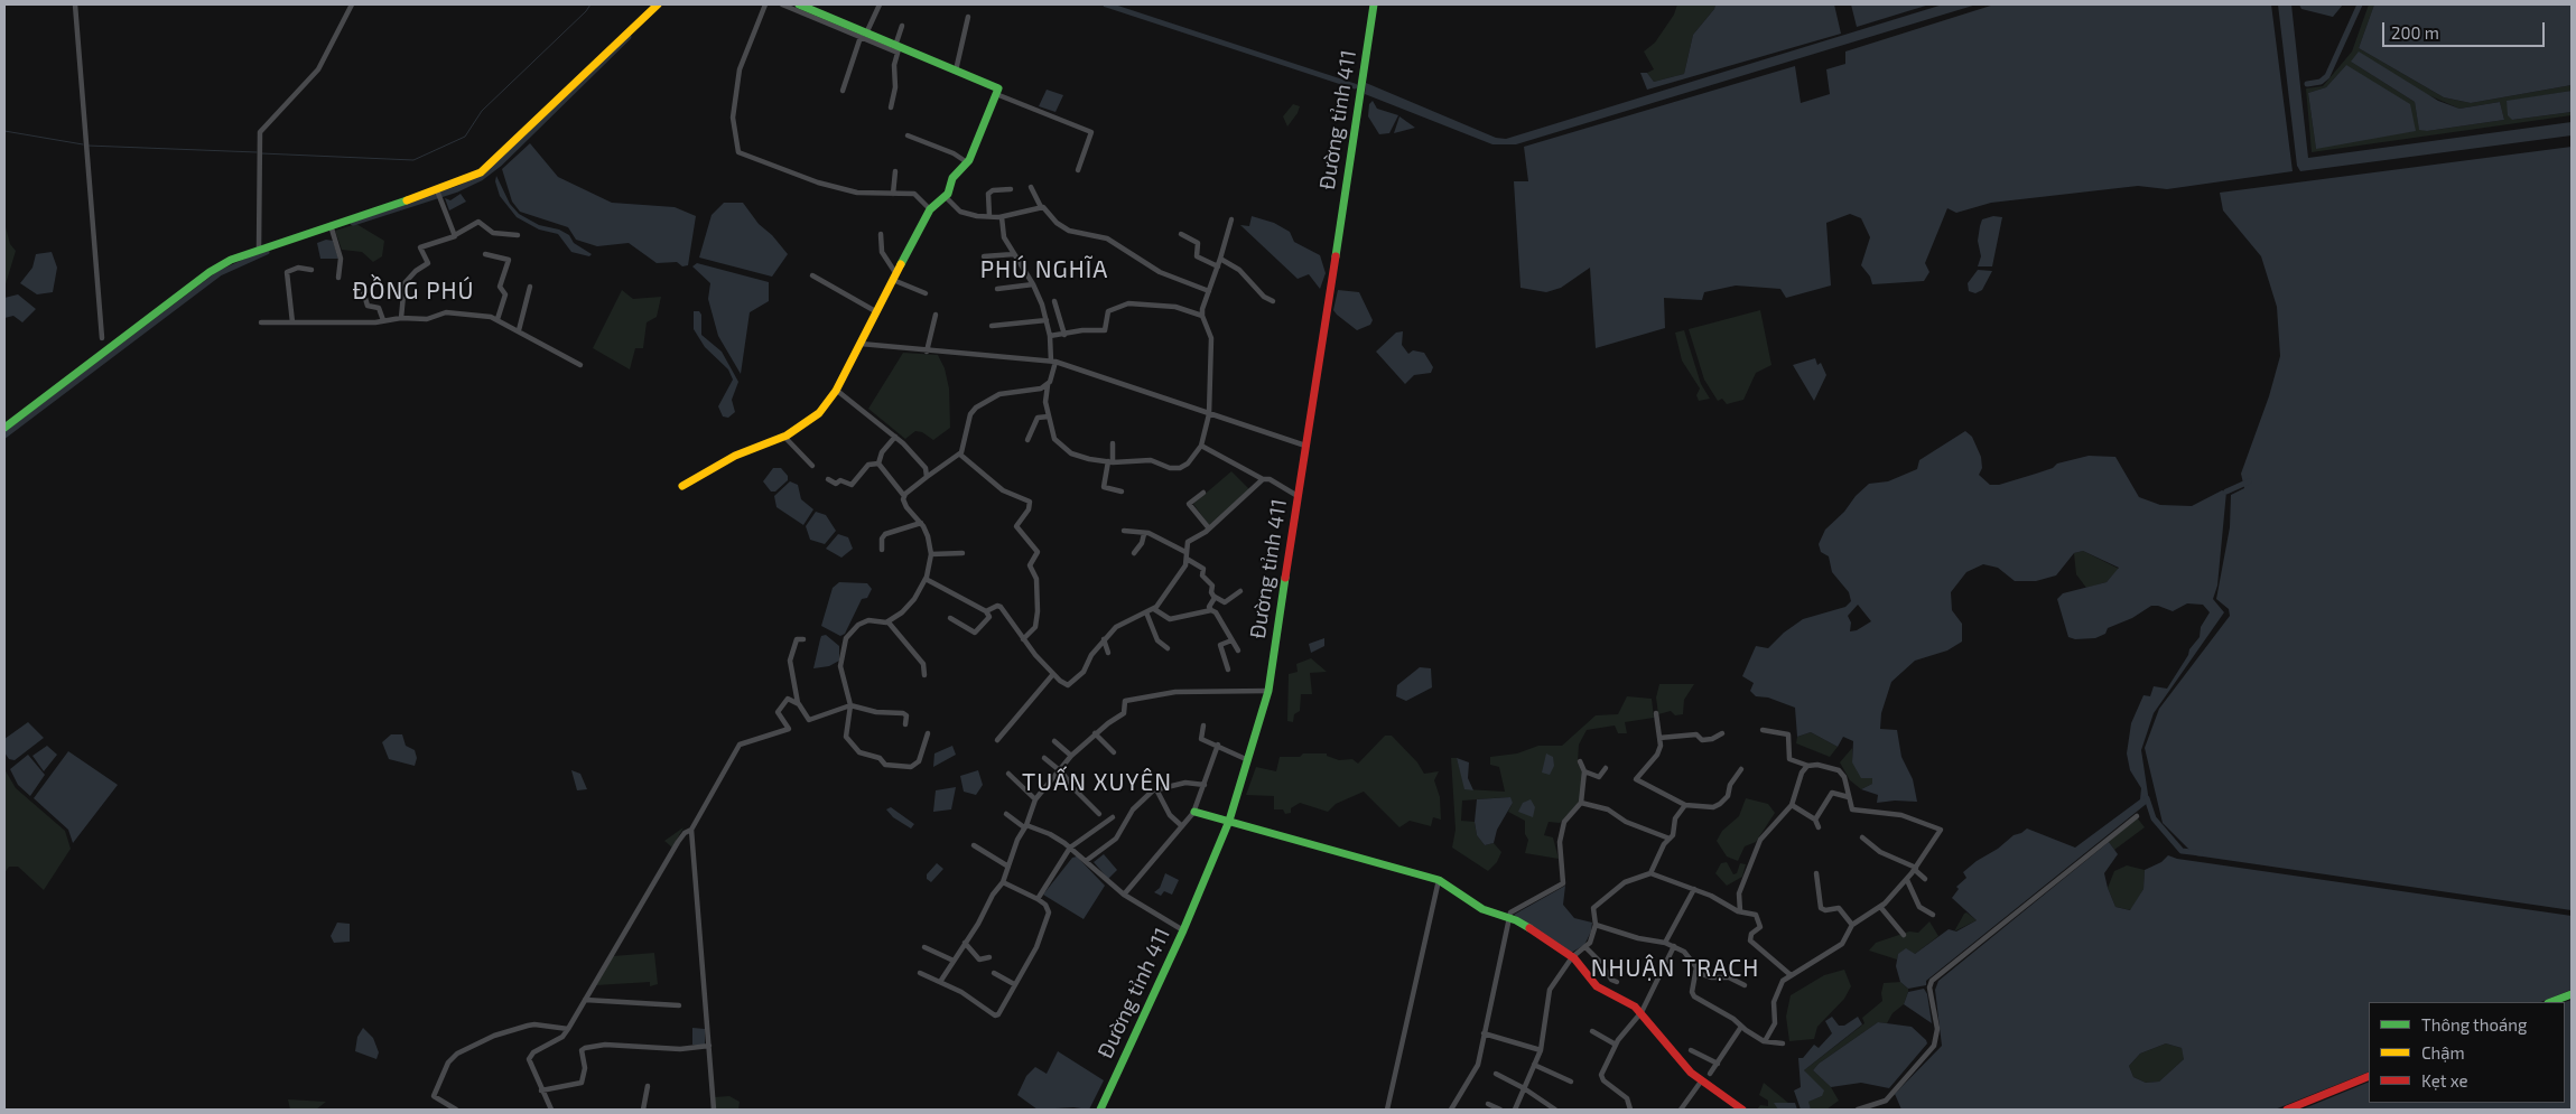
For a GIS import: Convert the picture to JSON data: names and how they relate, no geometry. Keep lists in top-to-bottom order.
{
  "streets": {
    "main road": ["Đường tỉnh 411"]
  },
  "districts": [
    "PHÚ NGHĨA",
    "ĐỒNG PHÚ",
    "TUẤN XUYÊN",
    "NHUẬN TRẠCH"
  ],
  "legend": ["Thông thoáng", "Chậm", "Kẹt xe"],
  "scale_bar": "200 m"
}
